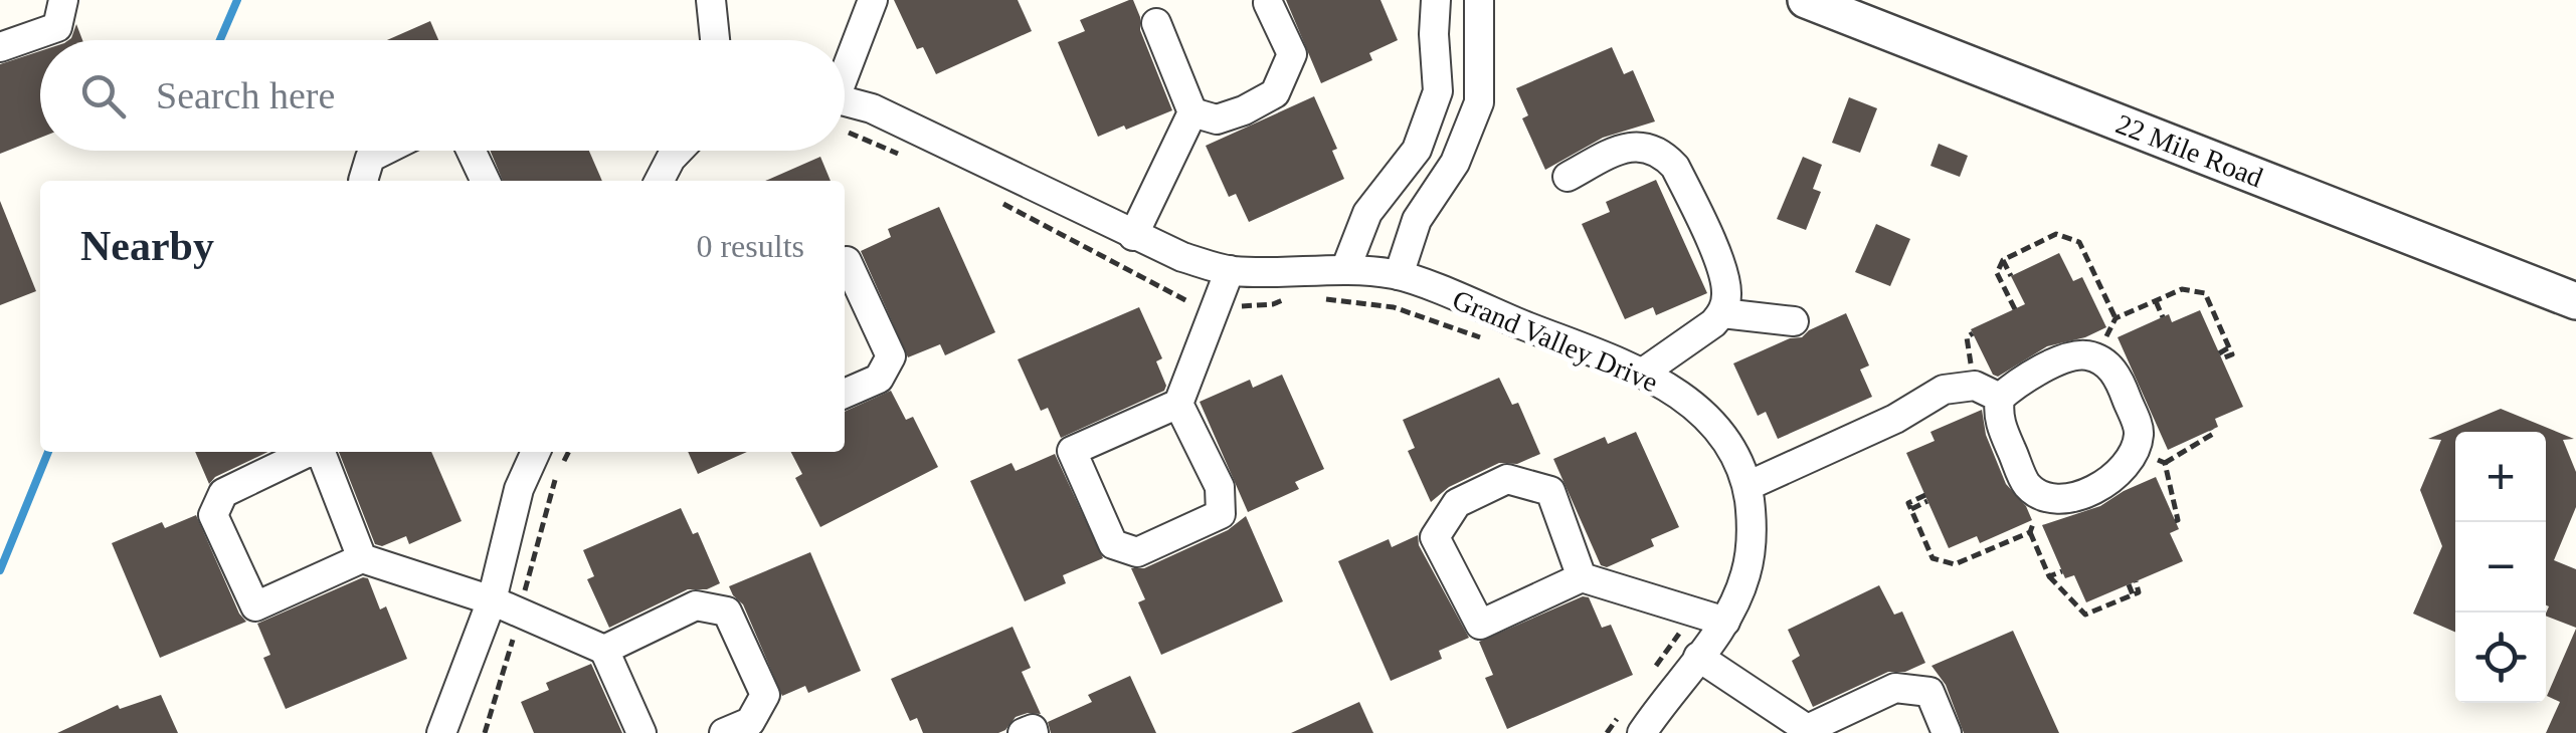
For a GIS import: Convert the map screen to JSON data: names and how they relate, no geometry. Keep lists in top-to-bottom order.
{
  "streets": {
    "street": ["22 Mile Road", "Grand Valley Drive"]
  },
  "page": {
    "search": "Search here",
    "heading": ["Nearby", "0 results"],
    "map_buttons": ["+", "−"]
  }
}
